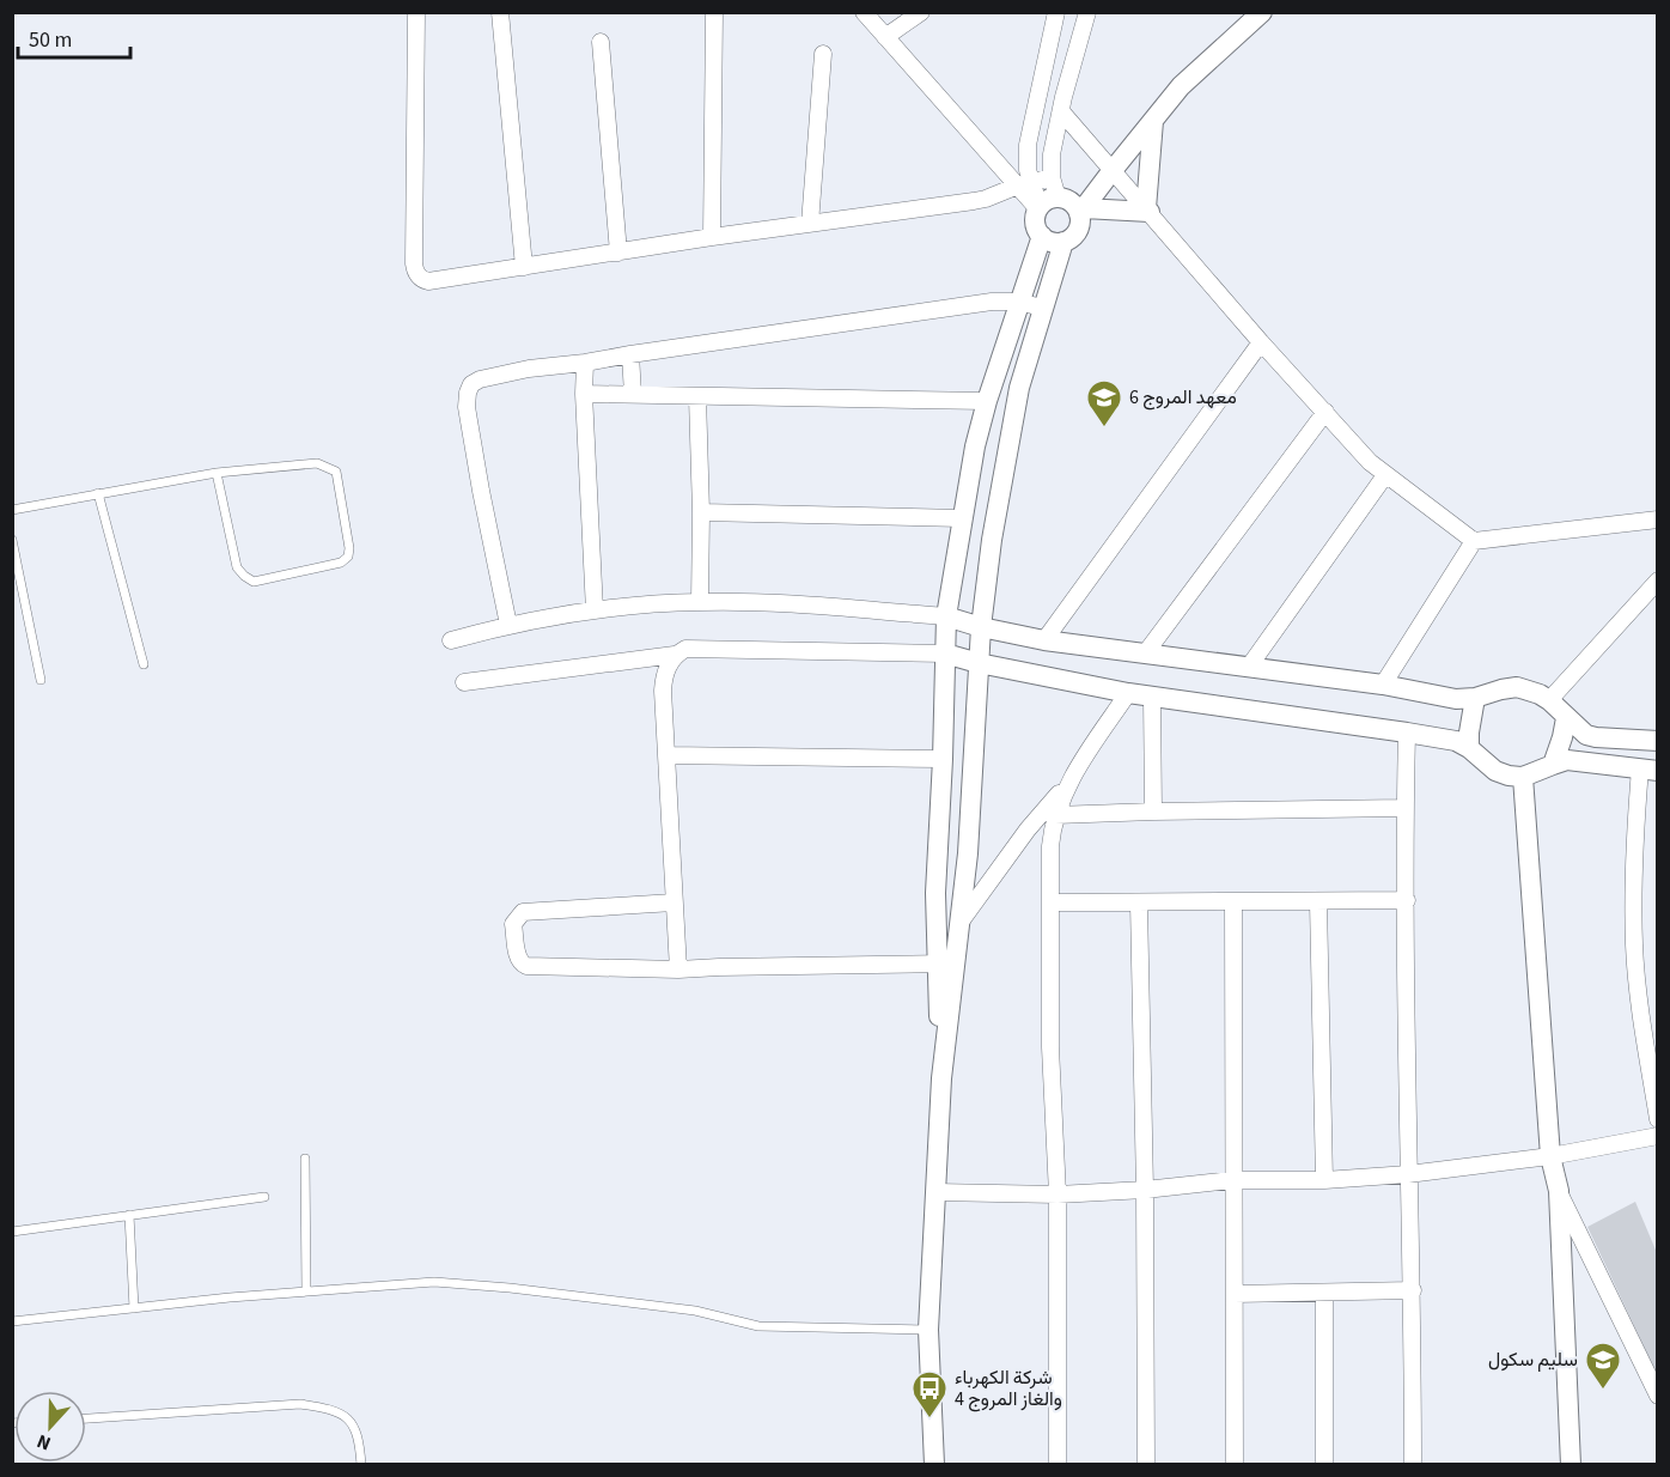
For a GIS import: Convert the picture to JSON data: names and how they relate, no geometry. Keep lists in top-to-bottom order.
{
  "places": {
    "school or university": ["معهد المروج 6", "سليم سكول"],
    "bus stop": ["شركة الكهرباء والغاز المروج 4"]
  },
  "scale_bar": "50 m",
  "north": "bottom"
}
